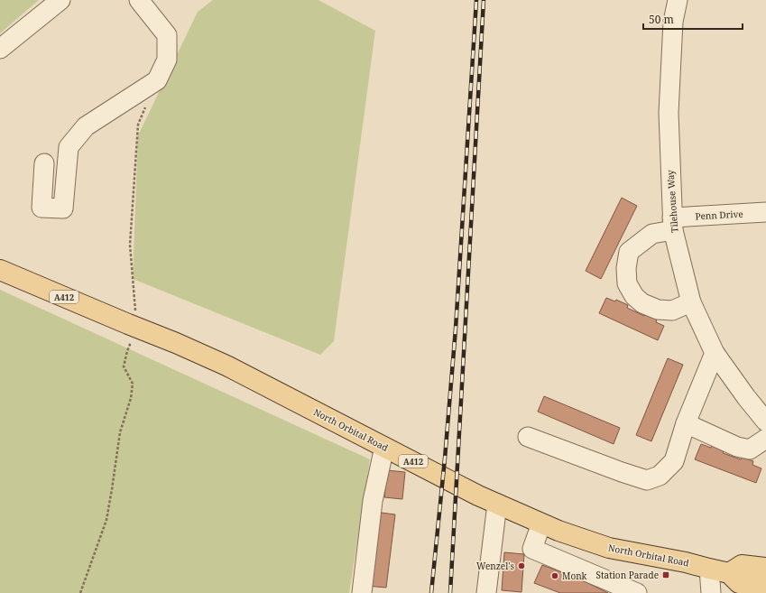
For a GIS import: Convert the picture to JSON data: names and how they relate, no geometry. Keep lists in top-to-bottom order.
{
  "streets": {
    "main road": ["A412", "North Orbital Road"],
    "street": ["Tilehouse Way", "Penn Drive"]
  },
  "crossings": [
    ["Tilehouse Way", "Penn Drive"]
  ],
  "places": {
    "other": ["Wenzel's", "Monk"],
    "transit": ["Station Parade"]
  },
  "scale_bar": "50 m"
}
